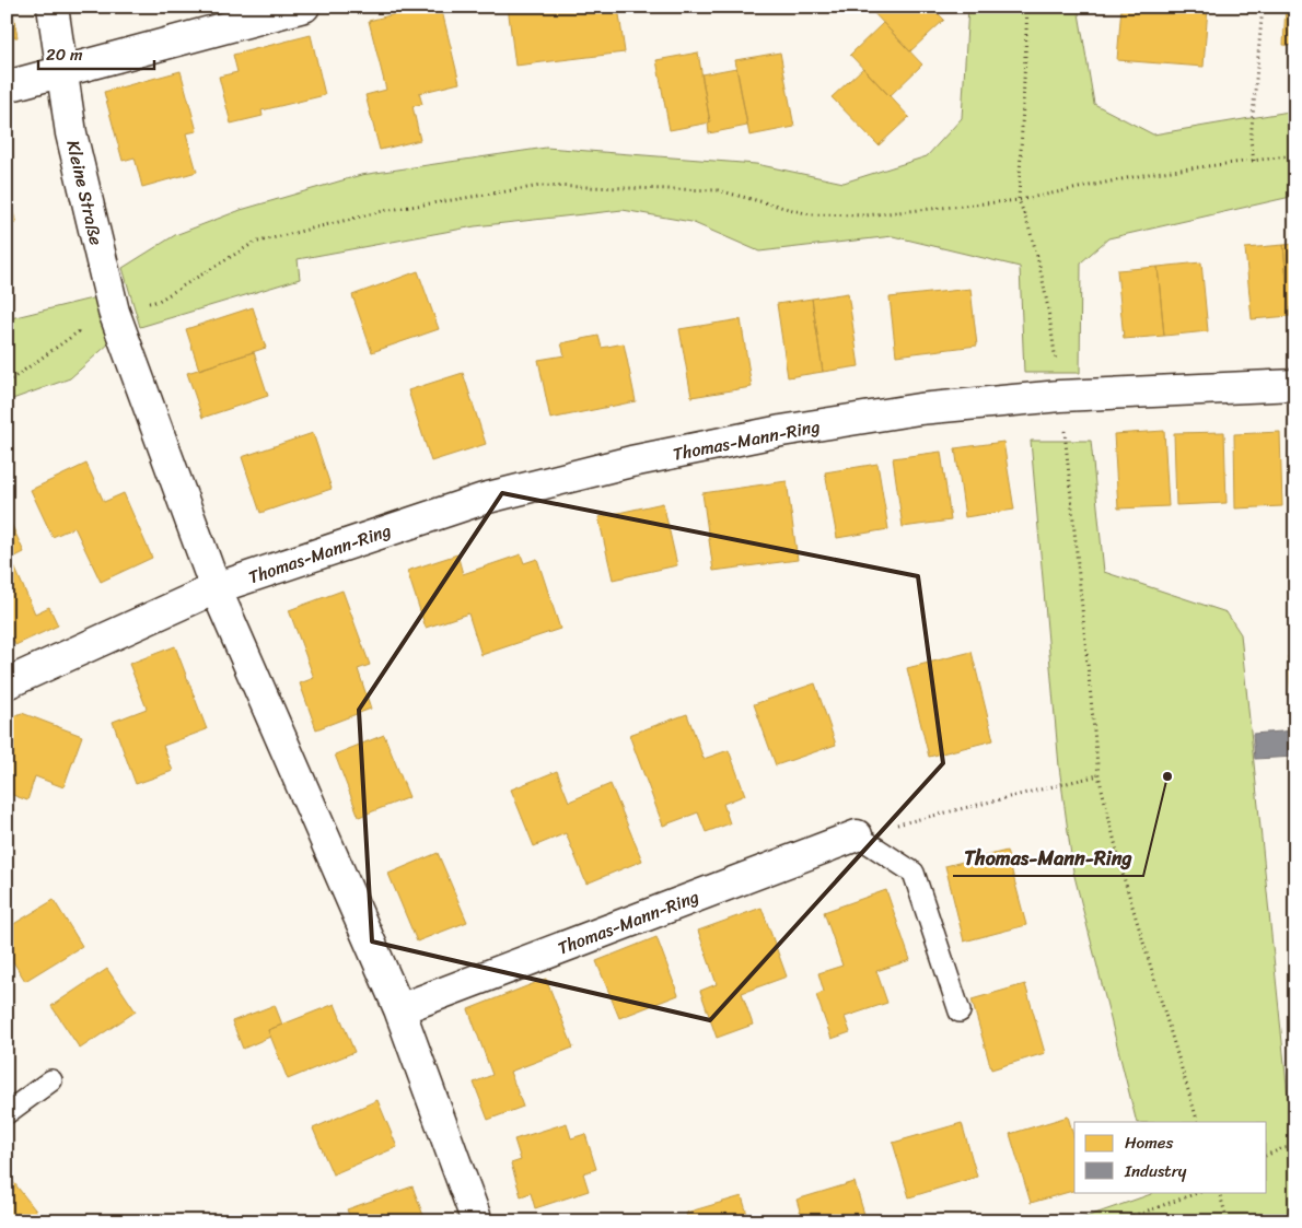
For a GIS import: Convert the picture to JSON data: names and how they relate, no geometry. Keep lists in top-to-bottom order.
{
  "streets": {
    "street": ["Kleine Straße", "Thomas-Mann-Ring"]
  },
  "places": ["Thomas-Mann-Ring"],
  "legend": ["Homes", "Industry"],
  "scale_bar": "20 m"
}
